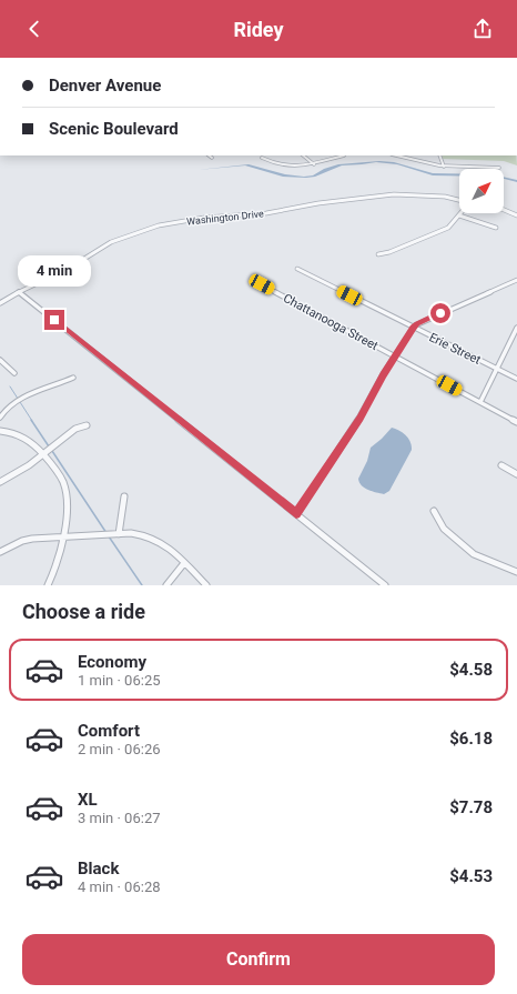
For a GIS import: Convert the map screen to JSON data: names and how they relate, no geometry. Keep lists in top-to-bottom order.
{
  "streets": {
    "street": ["Washington Drive", "Chattanooga Street", "Erie Street"]
  },
  "north": "top right",
  "page": {
    "header": "Ridey",
    "banner": ["Denver Avenue", "Scenic Boulevard"],
    "bubble": "4 min",
    "heading": "Choose a ride",
    "list": [
      {
        "name": "Economy",
        "note": "1 min · 06:25",
        "value": "$4.58"
      },
      {
        "name": "Comfort",
        "note": "2 min · 06:26",
        "value": "$6.18"
      },
      {
        "name": "XL",
        "note": "3 min · 06:27",
        "value": "$7.78"
      },
      {
        "name": "Black",
        "note": "4 min · 06:28",
        "value": "$4.53"
      }
    ],
    "buttons": "Confirm"
  }
}
